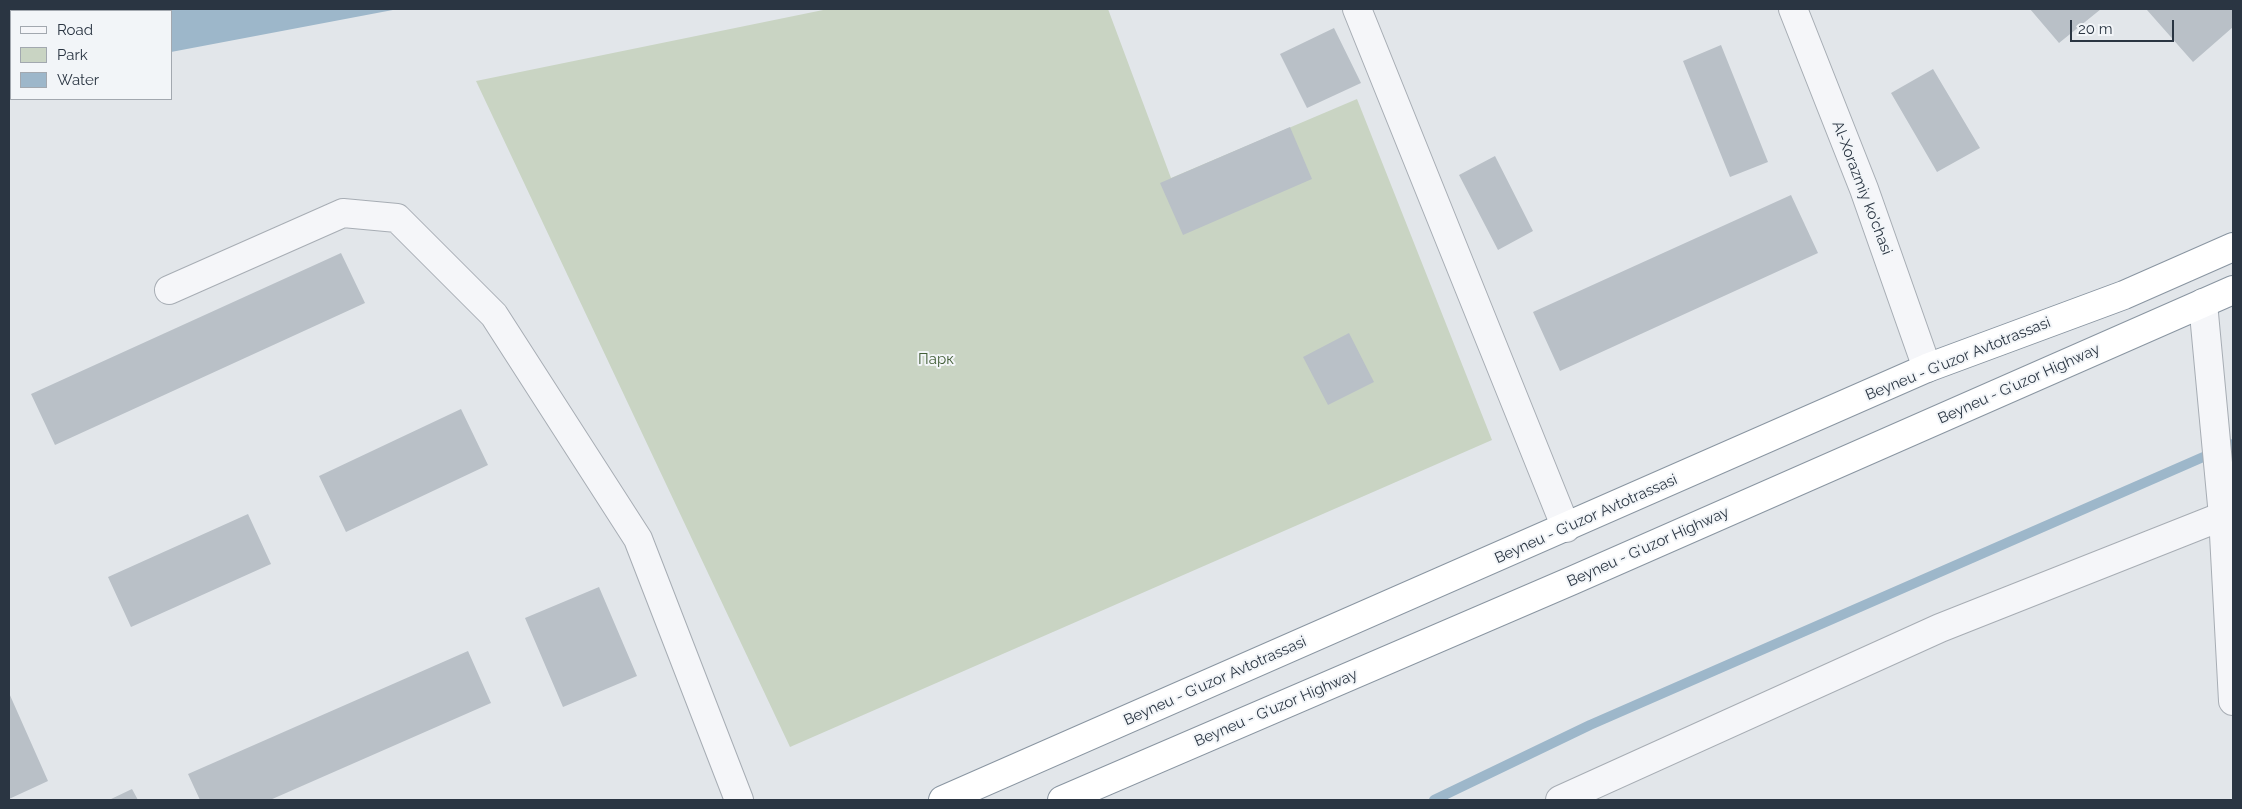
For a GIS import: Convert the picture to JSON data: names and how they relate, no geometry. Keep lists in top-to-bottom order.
{
  "streets": {
    "highway": ["Beyneu - G'uzor Avtotrassasi", "Beyneu - G'uzor Highway"],
    "street": ["Al-Xorazmiy ko'chasi"]
  },
  "crossings": [
    ["Al-Xorazmiy ko'chasi", "Beyneu - G'uzor Avtotrassasi"]
  ],
  "parks": ["Парк"],
  "legend": ["Road", "Park", "Water"],
  "scale_bar": "20 m"
}
